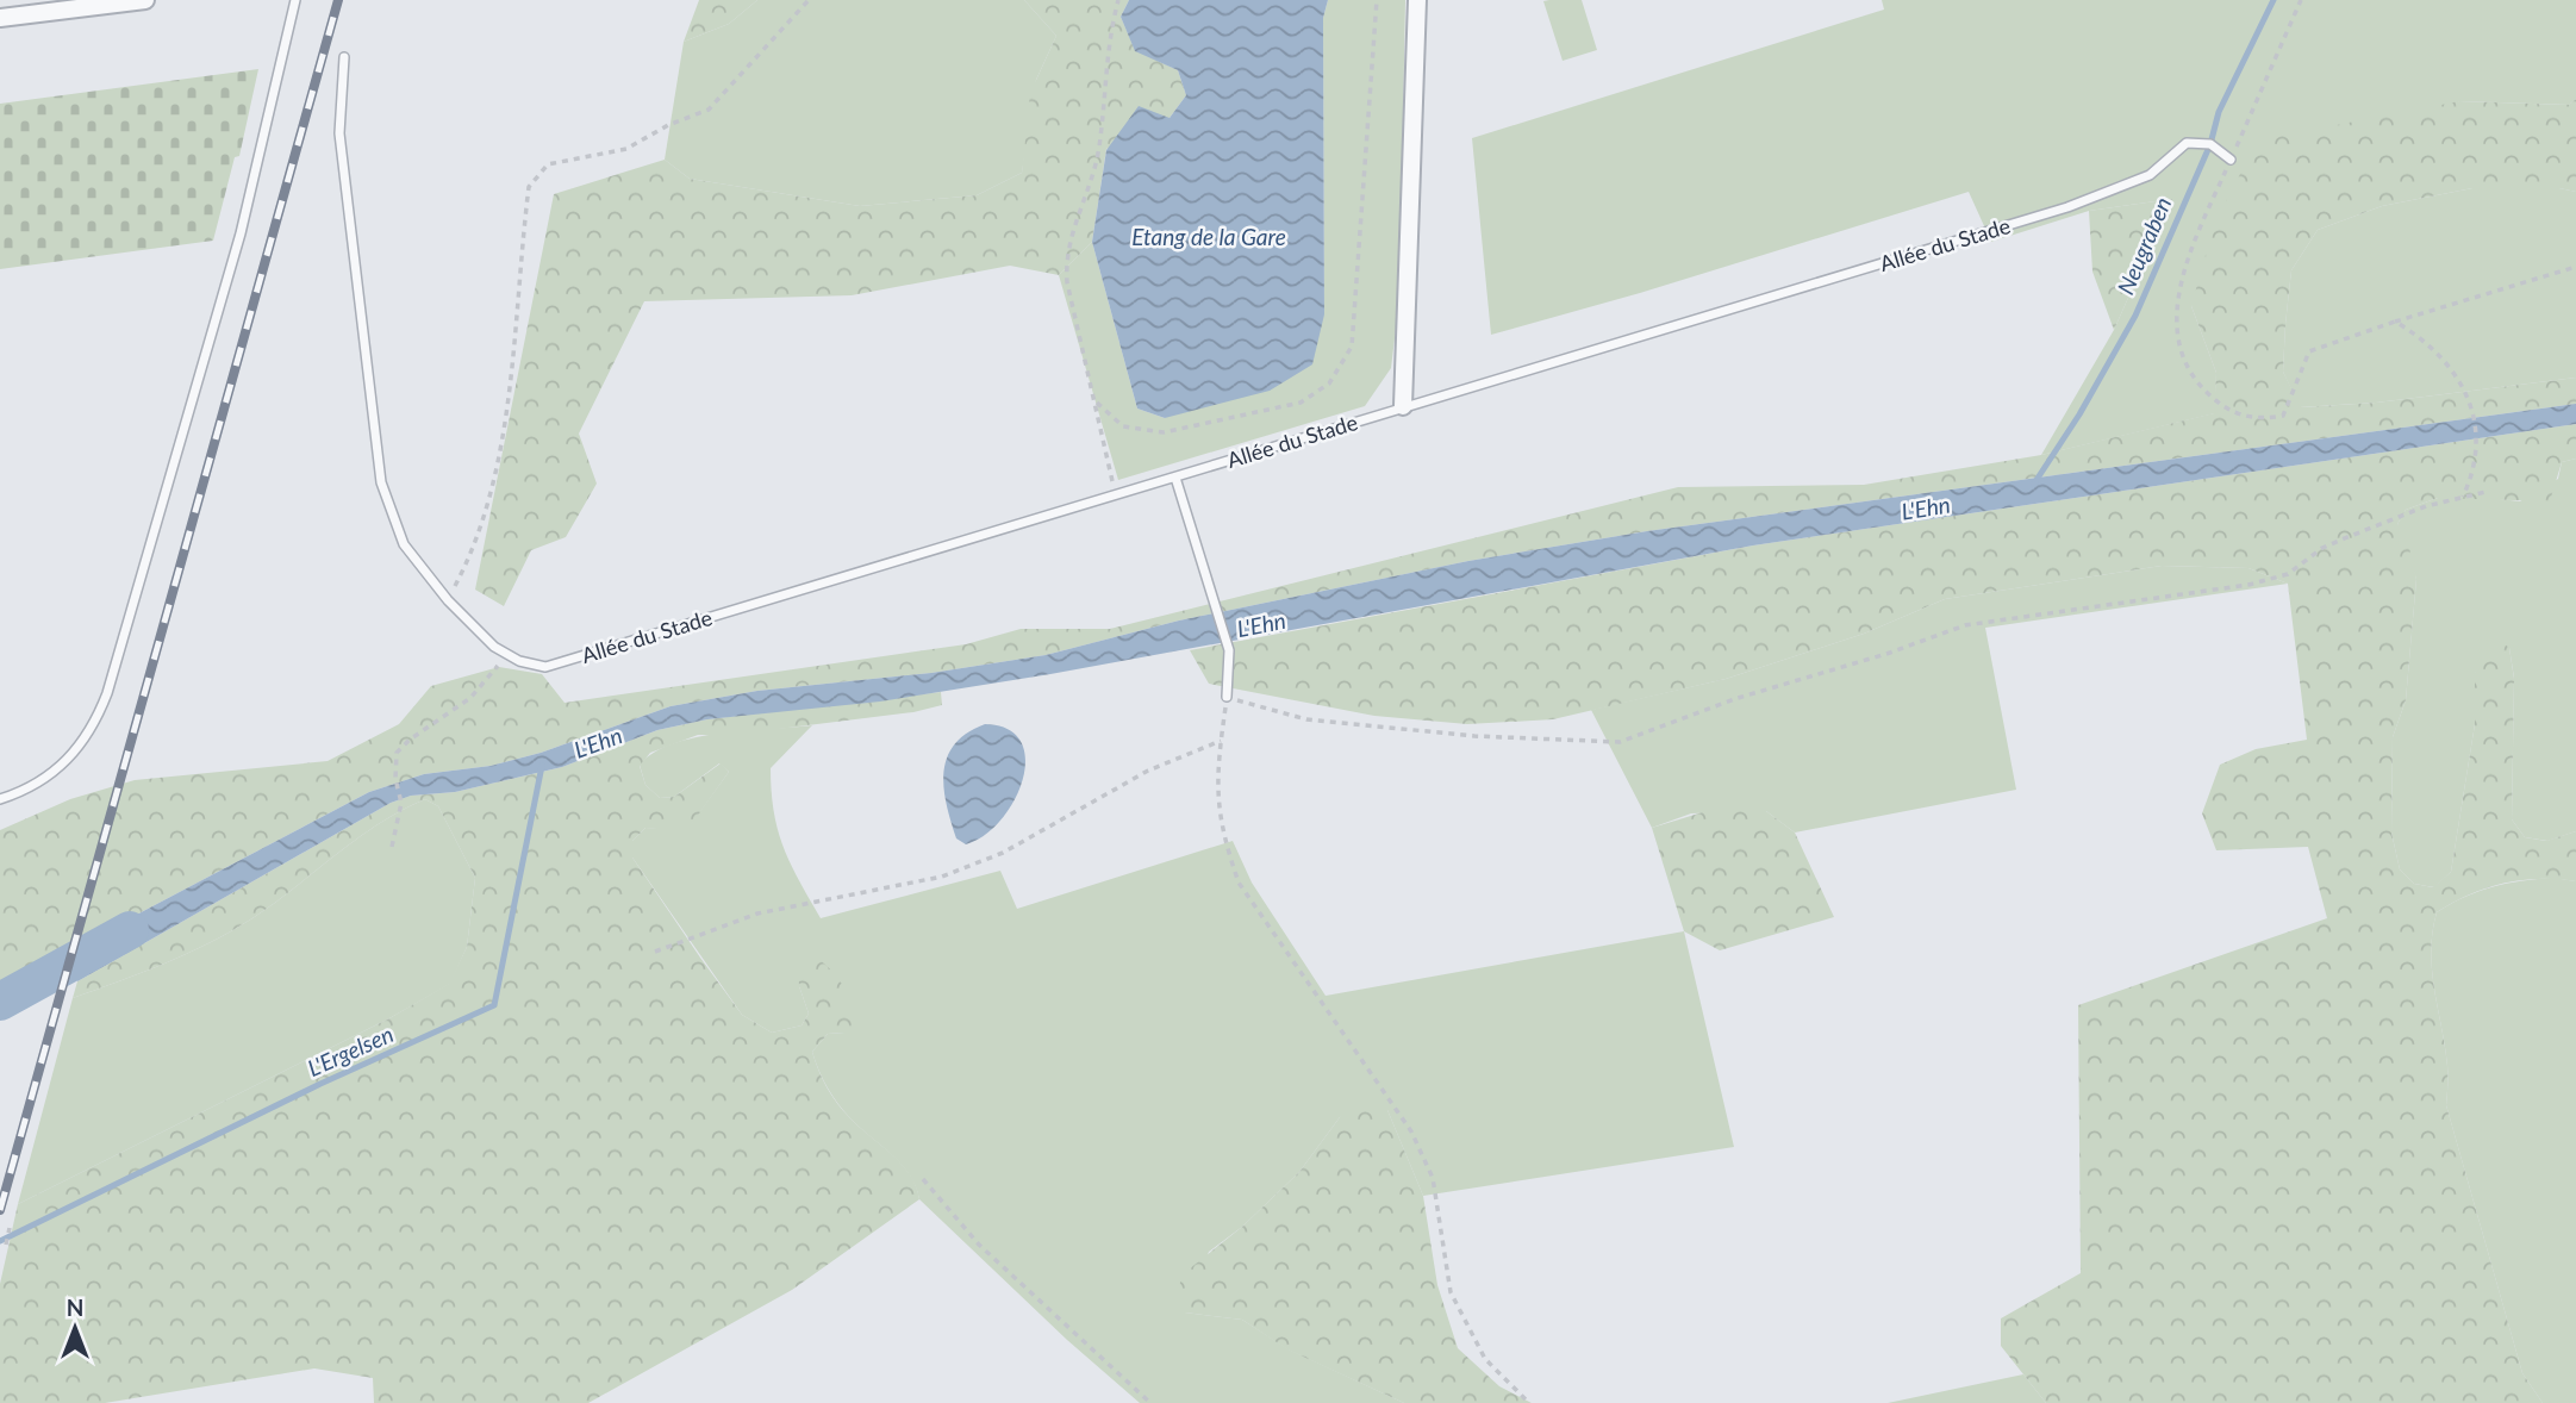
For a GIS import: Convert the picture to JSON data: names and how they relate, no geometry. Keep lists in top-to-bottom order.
{
  "streets": {
    "lane": ["Allée du Stade"]
  },
  "water": [
    "Etang de la Gare",
    "Neugraben",
    "L'Ehn",
    "L'Ergelsen"
  ],
  "north": "top"
}
